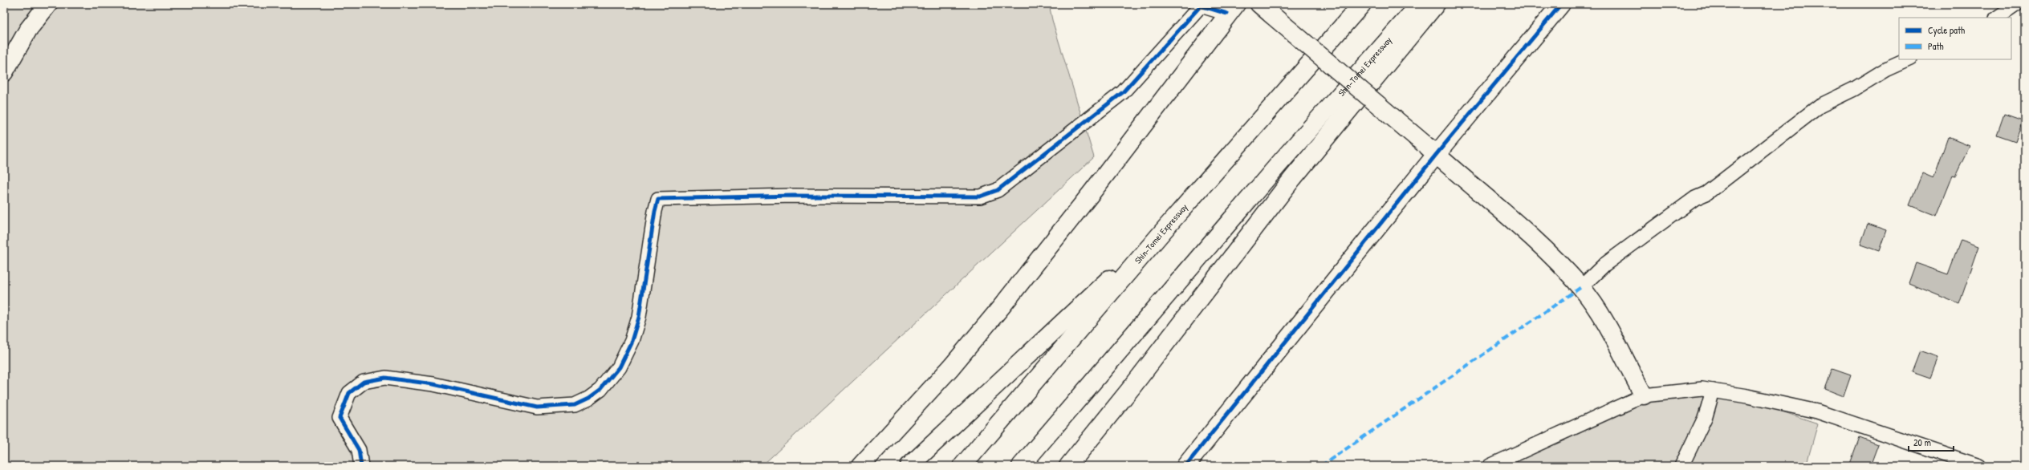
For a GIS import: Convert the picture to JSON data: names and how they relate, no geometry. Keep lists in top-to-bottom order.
{
  "streets": {
    "main road": ["Shin-Tomei Expressway"]
  },
  "legend": ["Cycle path", "Path"],
  "scale_bar": "20 m"
}
